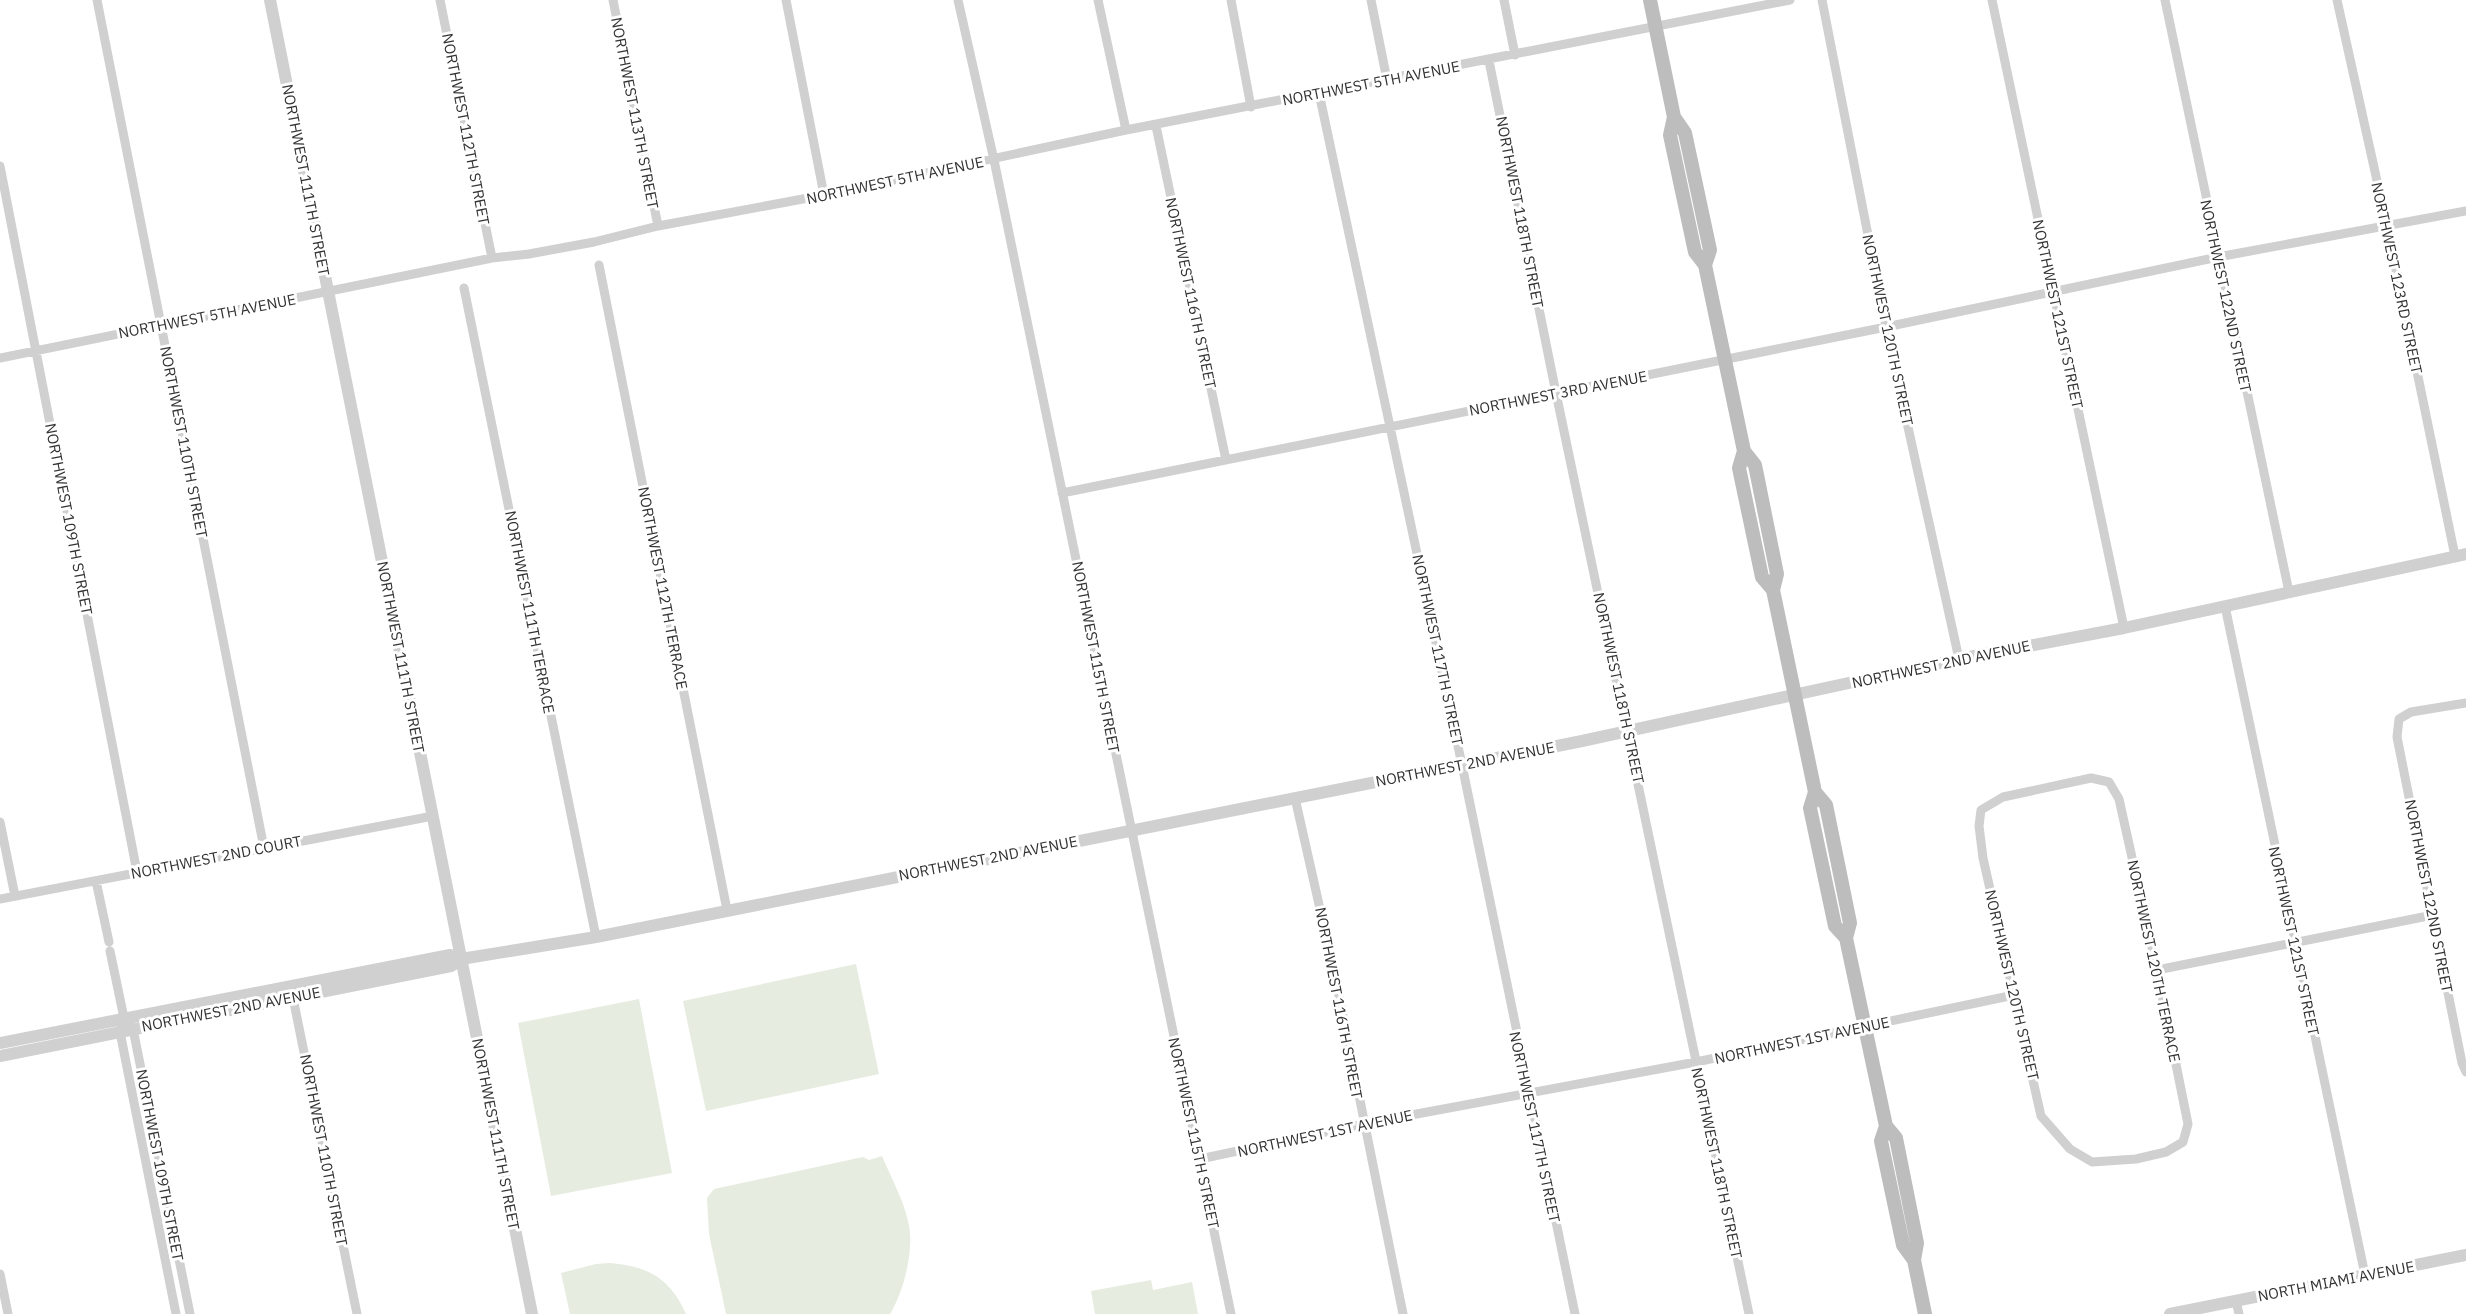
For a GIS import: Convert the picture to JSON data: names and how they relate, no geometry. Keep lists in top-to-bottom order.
{
  "streets": {
    "street": [
      "NORTHWEST 5TH AVENUE",
      "NORTHWEST 113TH STREET",
      "NORTHWEST 112TH STREET",
      "NORTHWEST 111TH STREET",
      "NORTHWEST 118TH STREET",
      "NORTHWEST 123RD STREET",
      "NORTHWEST 116TH STREET",
      "NORTHWEST 122ND STREET",
      "NORTHWEST 121ST STREET",
      "NORTHWEST 120TH STREET",
      "NORTHWEST 3RD AVENUE",
      "NORTHWEST 110TH STREET",
      "NORTHWEST 109TH STREET",
      "NORTHWEST 112TH TERRACE",
      "NORTHWEST 111TH TERRACE",
      "NORTHWEST 117TH STREET",
      "NORTHWEST 115TH STREET",
      "NORTHWEST 2ND AVENUE",
      "NORTHWEST 2ND COURT",
      "NORTHWEST 120TH TERRACE",
      "NORTHWEST 1ST AVENUE",
      "NORTH MIAMI AVENUE"
    ]
  },
  "crossings": [
    ["NORTHWEST 5TH AVENUE", "NORTHWEST 113TH STREET"],
    ["NORTHWEST 5TH AVENUE", "NORTHWEST 112TH STREET"],
    ["NORTHWEST 5TH AVENUE", "NORTHWEST 111TH STREET"],
    ["NORTHWEST 5TH AVENUE", "NORTHWEST 118TH STREET"],
    ["NORTHWEST 5TH AVENUE", "NORTHWEST 116TH STREET"],
    ["NORTHWEST 5TH AVENUE", "NORTHWEST 110TH STREET"],
    ["NORTHWEST 5TH AVENUE", "NORTHWEST 109TH STREET"],
    ["NORTHWEST 5TH AVENUE", "NORTHWEST 117TH STREET"],
    ["NORTHWEST 5TH AVENUE", "NORTHWEST 115TH STREET"],
    ["NORTHWEST 111TH STREET", "NORTHWEST 2ND AVENUE"],
    ["NORTHWEST 111TH STREET", "NORTHWEST 2ND COURT"],
    ["NORTHWEST 118TH STREET", "NORTHWEST 3RD AVENUE"],
    ["NORTHWEST 118TH STREET", "NORTHWEST 2ND AVENUE"],
    ["NORTHWEST 118TH STREET", "NORTHWEST 1ST AVENUE"],
    ["NORTHWEST 123RD STREET", "NORTHWEST 3RD AVENUE"],
    ["NORTHWEST 123RD STREET", "NORTHWEST 2ND AVENUE"],
    ["NORTHWEST 116TH STREET", "NORTHWEST 3RD AVENUE"],
    ["NORTHWEST 116TH STREET", "NORTHWEST 2ND AVENUE"],
    ["NORTHWEST 116TH STREET", "NORTHWEST 1ST AVENUE"],
    ["NORTHWEST 122ND STREET", "NORTHWEST 3RD AVENUE"],
    ["NORTHWEST 122ND STREET", "NORTHWEST 2ND AVENUE"],
    ["NORTHWEST 121ST STREET", "NORTHWEST 3RD AVENUE"],
    ["NORTHWEST 121ST STREET", "NORTHWEST 2ND AVENUE"],
    ["NORTHWEST 121ST STREET", "NORTH MIAMI AVENUE"],
    ["NORTHWEST 120TH STREET", "NORTHWEST 3RD AVENUE"],
    ["NORTHWEST 120TH STREET", "NORTHWEST 2ND AVENUE"],
    ["NORTHWEST 120TH STREET", "NORTHWEST 120TH TERRACE"],
    ["NORTHWEST 120TH STREET", "NORTHWEST 1ST AVENUE"],
    ["NORTHWEST 3RD AVENUE", "NORTHWEST 117TH STREET"],
    ["NORTHWEST 3RD AVENUE", "NORTHWEST 115TH STREET"],
    ["NORTHWEST 110TH STREET", "NORTHWEST 2ND AVENUE"],
    ["NORTHWEST 110TH STREET", "NORTHWEST 2ND COURT"],
    ["NORTHWEST 109TH STREET", "NORTHWEST 2ND AVENUE"],
    ["NORTHWEST 109TH STREET", "NORTHWEST 2ND COURT"],
    ["NORTHWEST 112TH TERRACE", "NORTHWEST 2ND AVENUE"],
    ["NORTHWEST 111TH TERRACE", "NORTHWEST 2ND AVENUE"],
    ["NORTHWEST 117TH STREET", "NORTHWEST 2ND AVENUE"],
    ["NORTHWEST 117TH STREET", "NORTHWEST 1ST AVENUE"],
    ["NORTHWEST 115TH STREET", "NORTHWEST 2ND AVENUE"],
    ["NORTHWEST 115TH STREET", "NORTHWEST 1ST AVENUE"]
  ]
}
